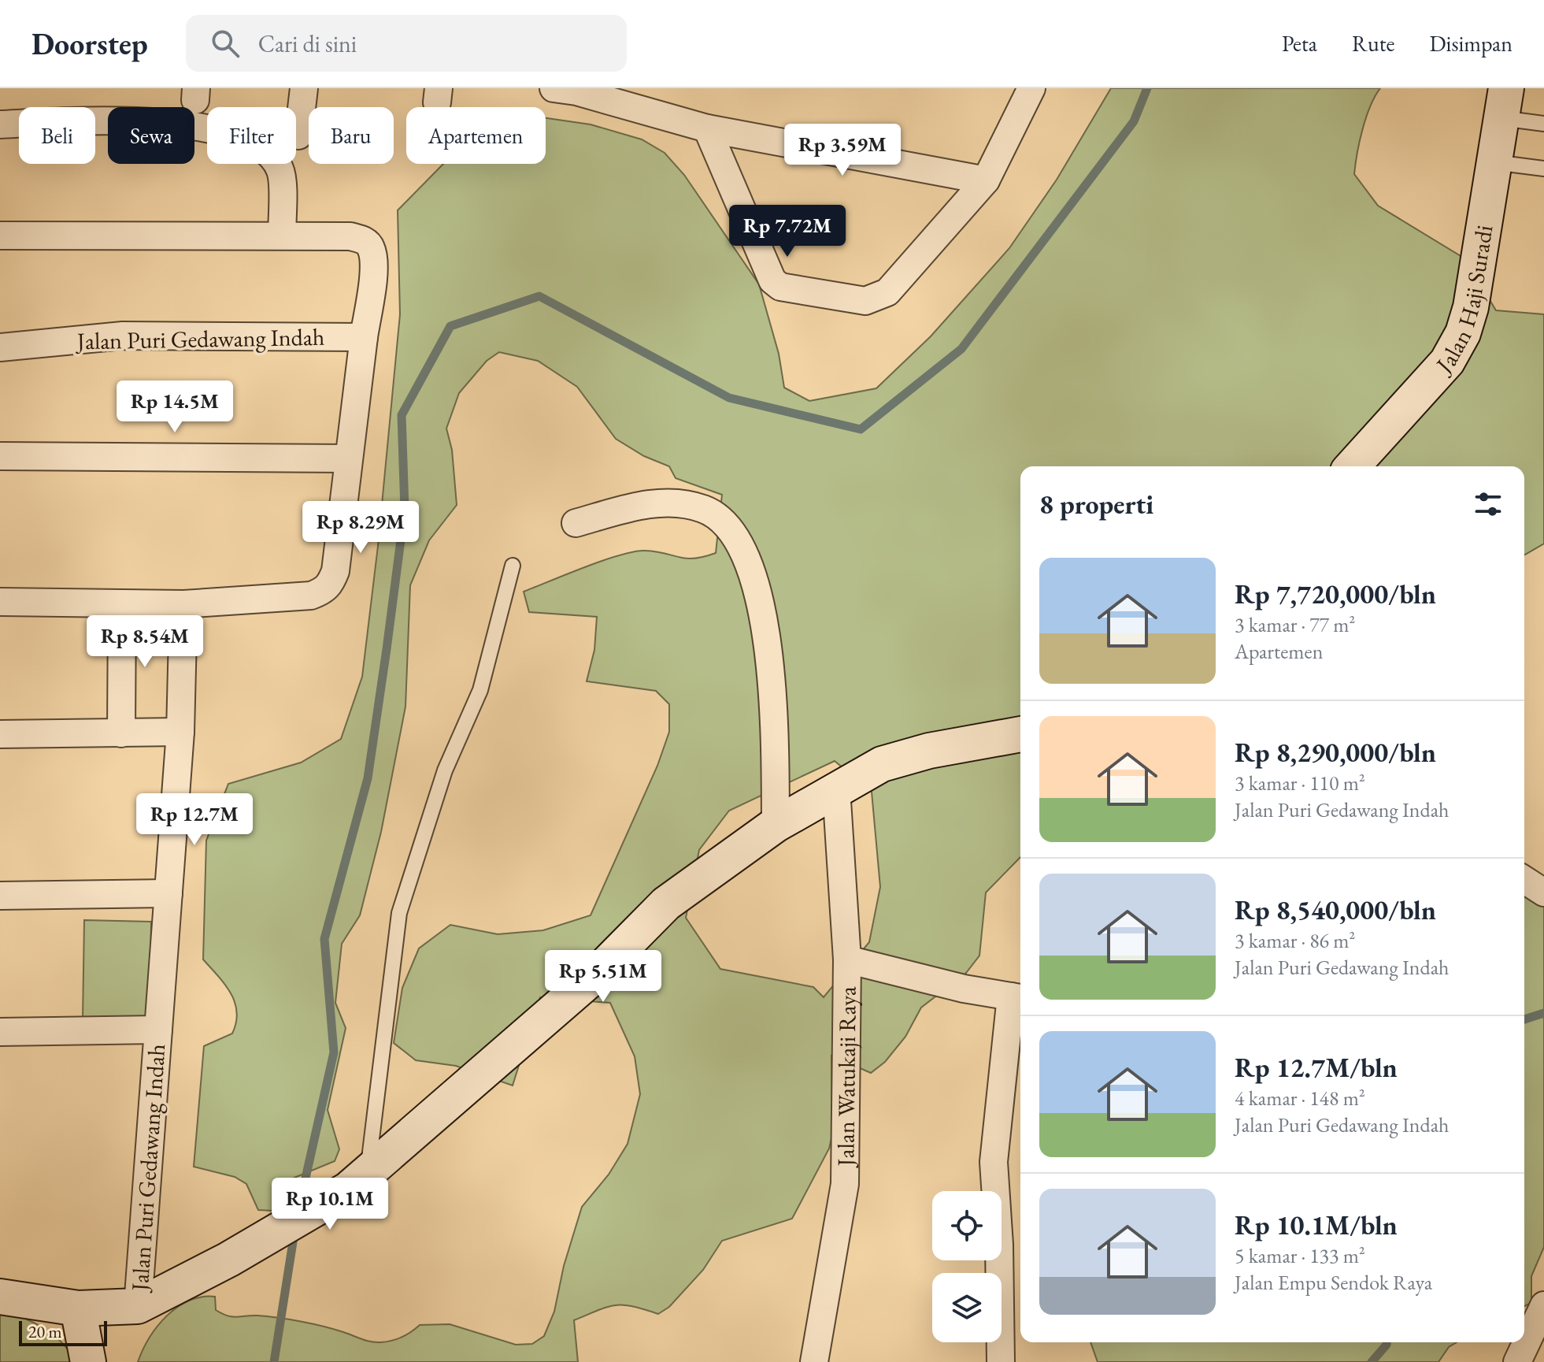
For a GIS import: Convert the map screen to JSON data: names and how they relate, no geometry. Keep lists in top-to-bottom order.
{
  "streets": {
    "street": ["Jalan Haji Suradi", "Jalan Puri Gedawang Indah", "Jalan Watukaji Raya"]
  },
  "scale_bar": "20 m",
  "page": {
    "header": "Doorstep",
    "search": "Cari di sini",
    "nav": ["Peta", "Rute", "Disimpan"],
    "chip": [
      "Beli",
      "Sewa",
      "Filter",
      "Baru",
      "Apartemen"
    ],
    "price": [
      "Rp 3.59M",
      "Rp 7.72M",
      "Rp 14.5M",
      "Rp 8.29M",
      "Rp 8.54M",
      "Rp 12.7M",
      "Rp 5.51M",
      "Rp 10.1M"
    ],
    "heading": "8 properti",
    "list": [
      {
        "name": "Rp 7,720,000/bln",
        "note": "3 kamar · 77 m² · Apartemen"
      },
      {
        "name": "Rp 8,290,000/bln",
        "note": "3 kamar · 110 m² · Jalan Puri Gedawang Indah"
      },
      {
        "name": "Rp 8,540,000/bln",
        "note": "3 kamar · 86 m² · Jalan Puri Gedawang Indah"
      },
      {
        "name": "Rp 12.7M/bln",
        "note": "4 kamar · 148 m² · Jalan Puri Gedawang Indah"
      },
      {
        "name": "Rp 10.1M/bln",
        "note": "5 kamar · 133 m² · Jalan Empu Sendok Raya"
      }
    ],
    "scale": "20 m"
  }
}
